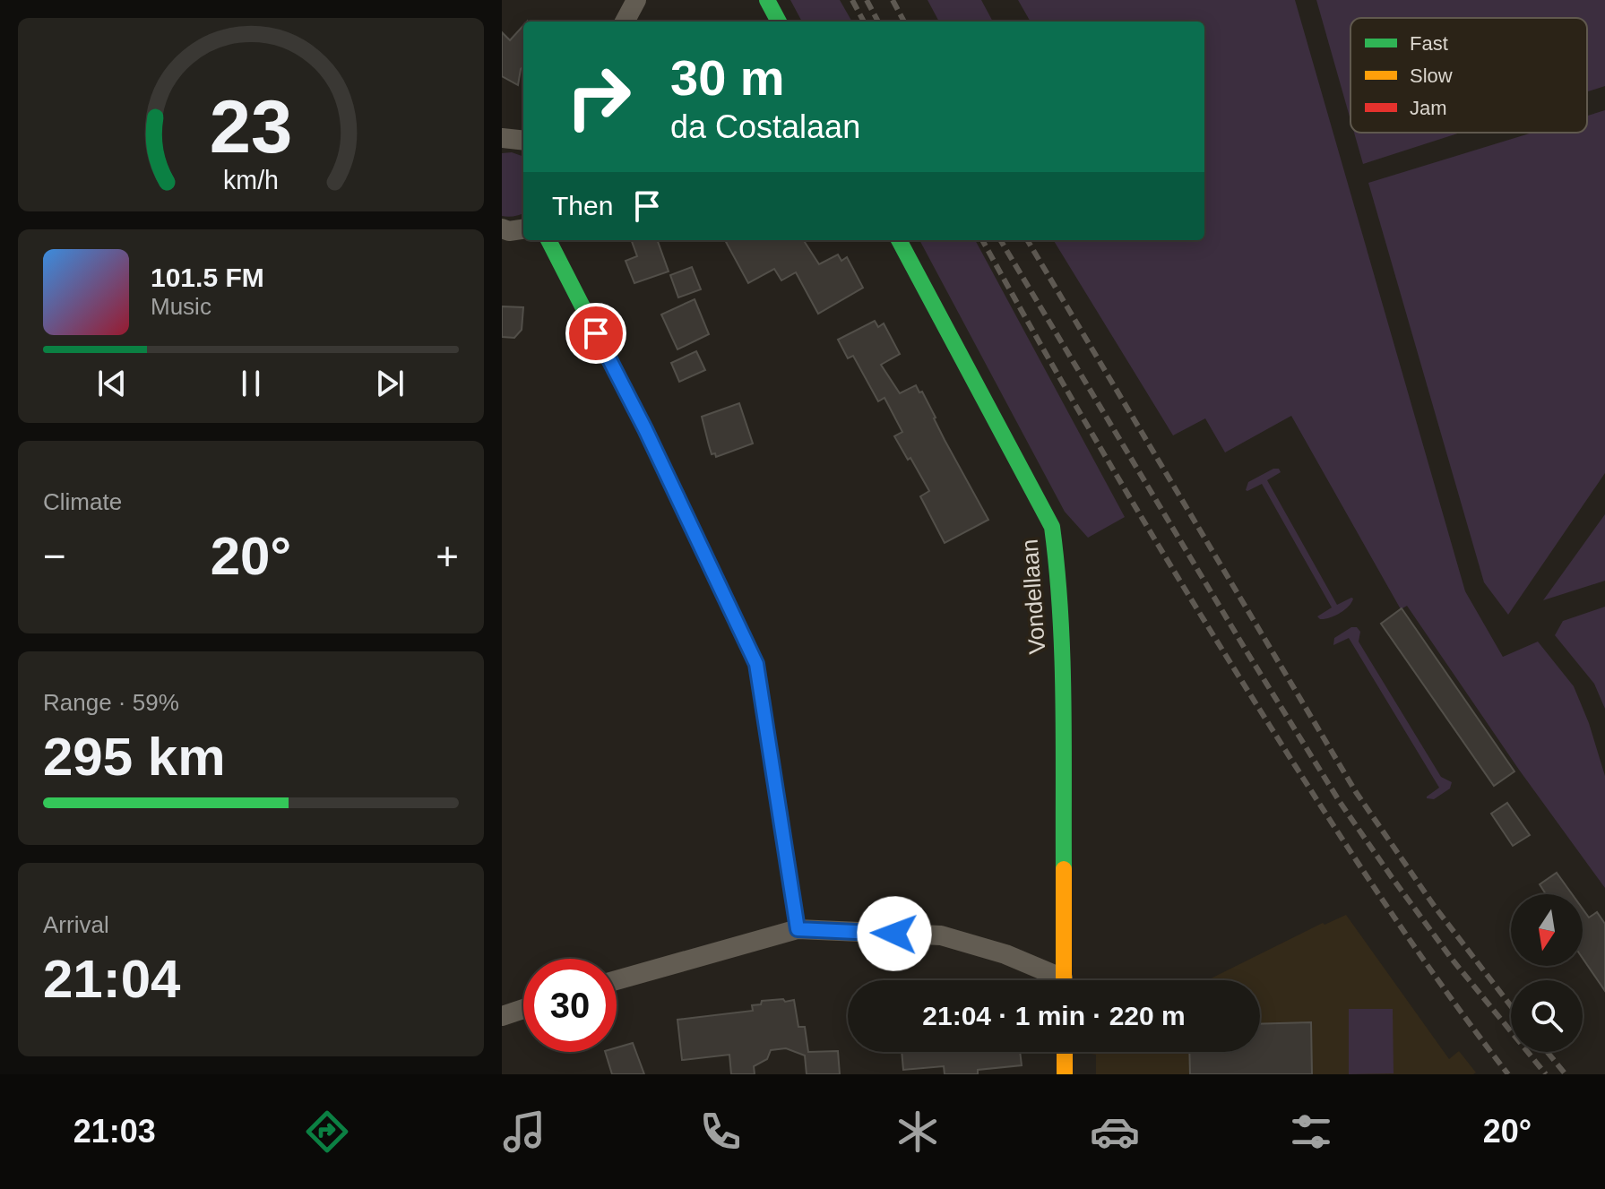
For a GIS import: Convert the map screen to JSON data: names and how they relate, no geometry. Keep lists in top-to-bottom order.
{
  "streets": {
    "street": ["Vondellaan"]
  },
  "legend": ["Fast", "Slow", "Jam"],
  "north": "bottom",
  "page": {
    "turn": ["30 m", "da Costalaan"],
    "then": "Then",
    "song": ["101.5 FM", "Music"],
    "tile": [
      "Climate",
      ["Range · 59%", "295 km"],
      ["Arrival", "21:04"]
    ],
    "heat": ["−", "20°", "+"],
    "limit": "30",
    "trip": "21:04 · 1 min · 220 m",
    "tabs": ["21:03", "20°"],
    "gauge": ["23", "km/h"]
  }
}
